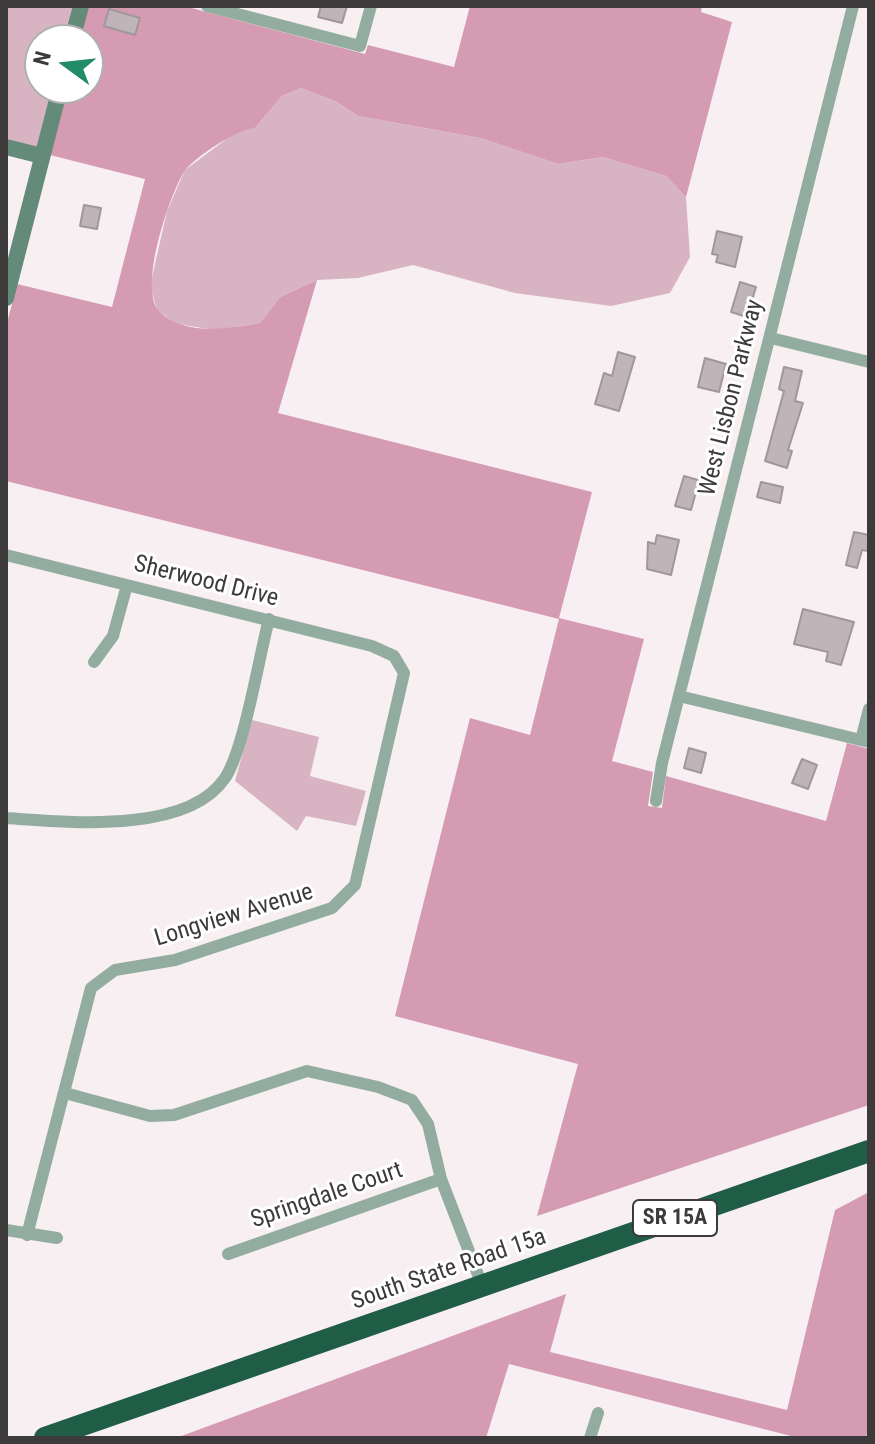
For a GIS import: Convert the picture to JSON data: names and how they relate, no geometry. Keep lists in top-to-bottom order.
{
  "streets": {
    "highway": ["SR 15A", "South State Road 15a"],
    "street": [
      "West Lisbon Parkway",
      "Sherwood Drive",
      "Longview Avenue",
      "Springdale Court"
    ]
  },
  "crossings": [
    ["Sherwood Drive", "Longview Avenue"]
  ],
  "north": "left"
}
